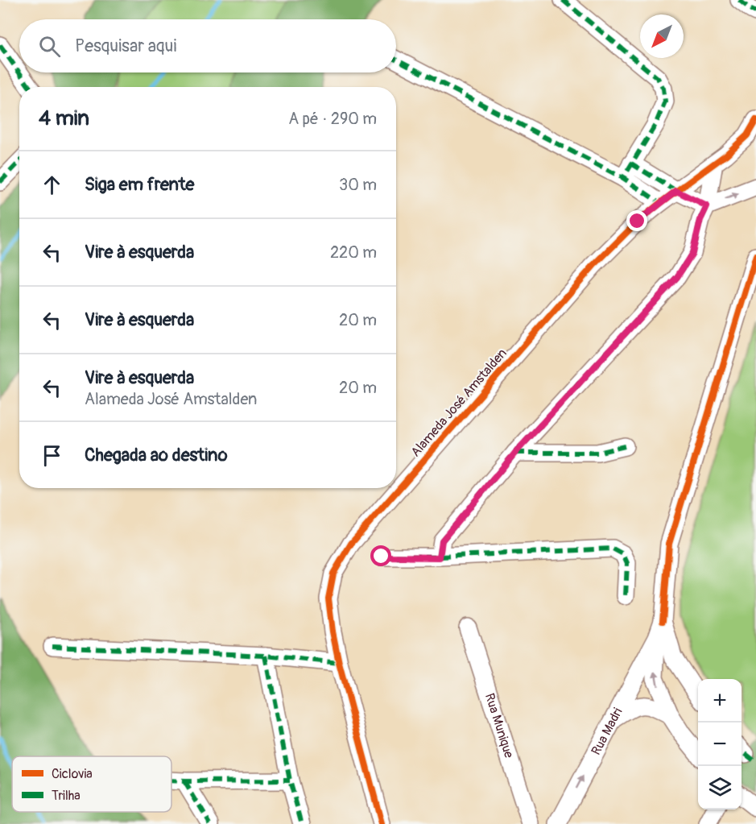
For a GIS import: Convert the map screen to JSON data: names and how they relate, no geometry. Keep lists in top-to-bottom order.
{
  "streets": {
    "street": ["Alameda José Amstalden", "Rua Munique", "Rua Madri"]
  },
  "one_way": ["Rua Madri"],
  "legend": ["Ciclovia", "Trilha"],
  "north": "bottom left",
  "page": {
    "search": "Pesquisar aqui",
    "heading": ["4 min", "A pé · 290 m"],
    "list": [
      ["Siga em frente", "30 m"],
      ["Vire à esquerda", "220 m"],
      ["Vire à esquerda", "20 m"],
      ["Vire à esquerda", "Alameda José Amstalden", "20 m"],
      "Chegada ao destino"
    ],
    "map_buttons": ["+", "−"]
  }
}
